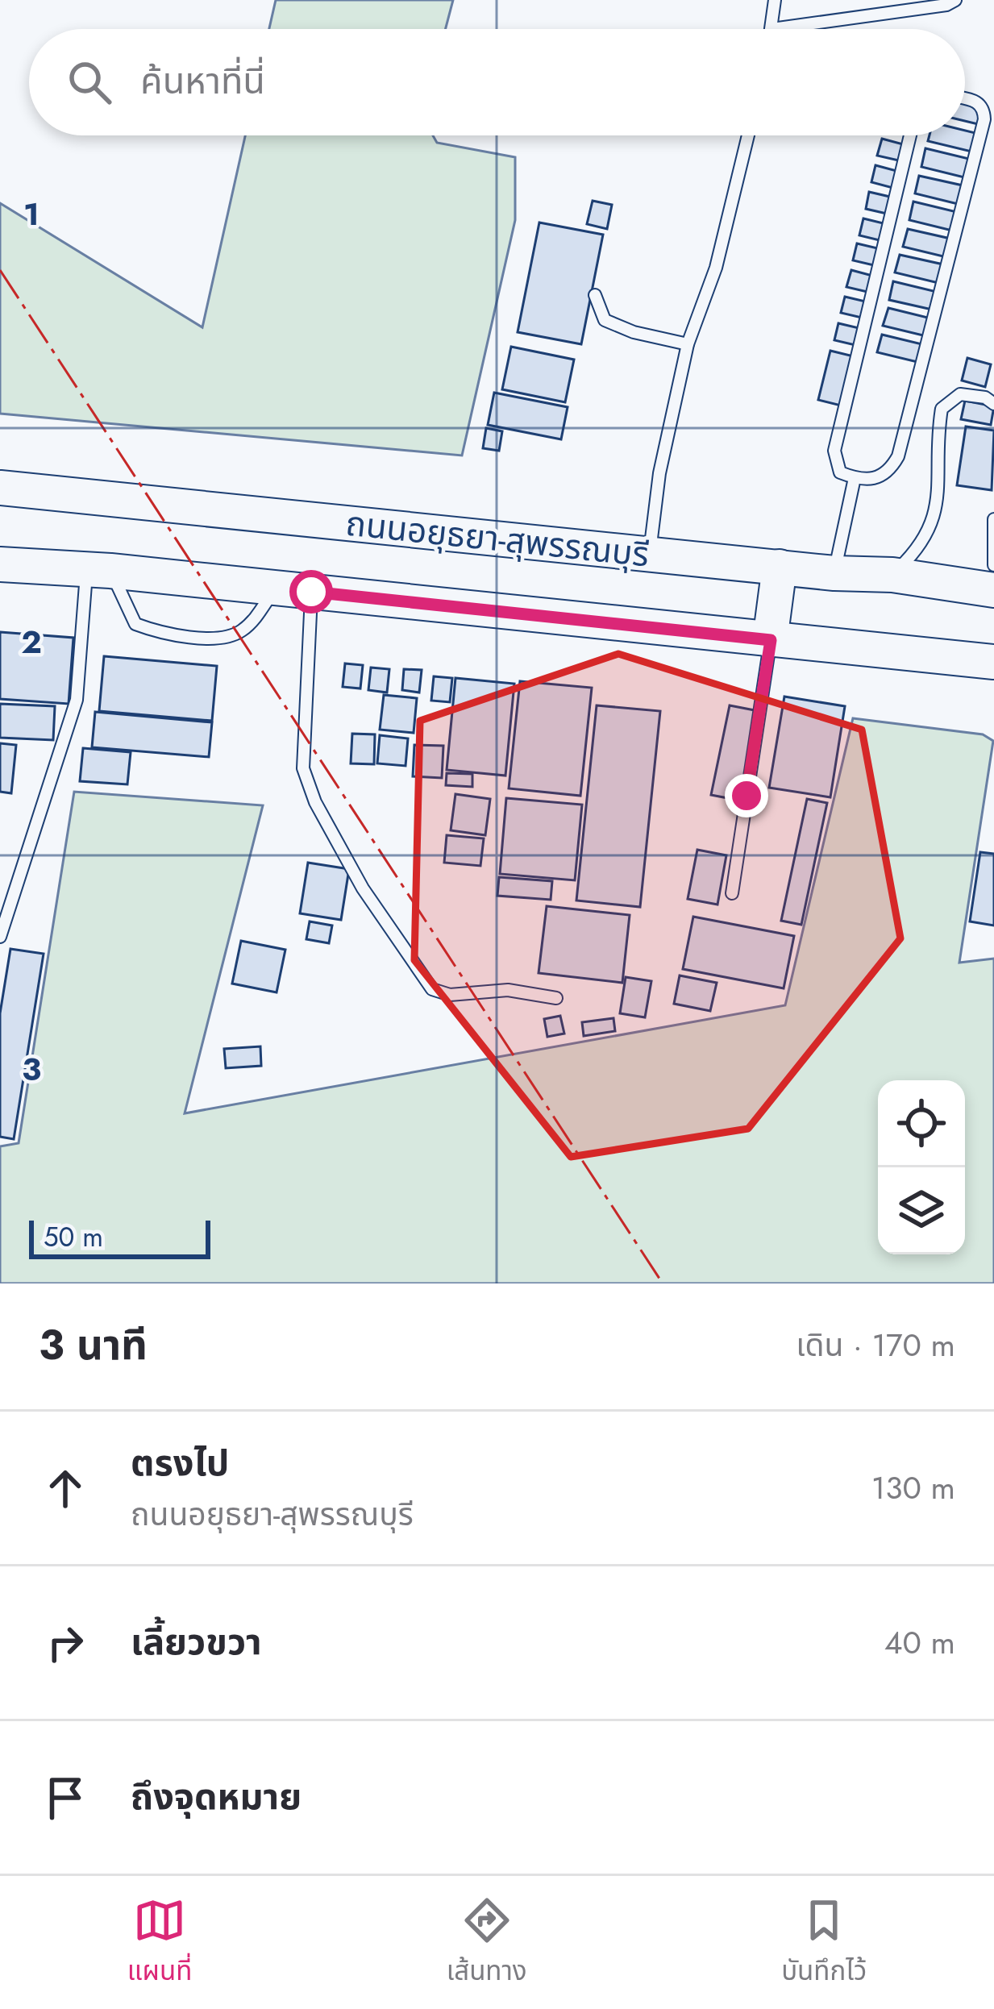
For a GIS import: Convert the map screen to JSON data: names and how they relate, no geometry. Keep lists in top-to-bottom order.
{
  "streets": {
    "main road": ["ถนนอยุธยา-สุพรรณบุรี"]
  },
  "scale_bar": "50 m",
  "page": {
    "search": "ค้นหาที่นี่",
    "scale": "50 m",
    "heading": ["3 นาที", "เดิน · 170 m"],
    "list": [
      ["ตรงไป", "ถนนอยุธยา-สุพรรณบุรี", "130 m"],
      ["เลี้ยวขวา", "40 m"],
      "ถึงจุดหมาย"
    ],
    "nav": ["แผนที่", "เส้นทาง", "บันทึกไว้"]
  },
  "grid": {
    "rows": ["1", "2", "3"]
  }
}
